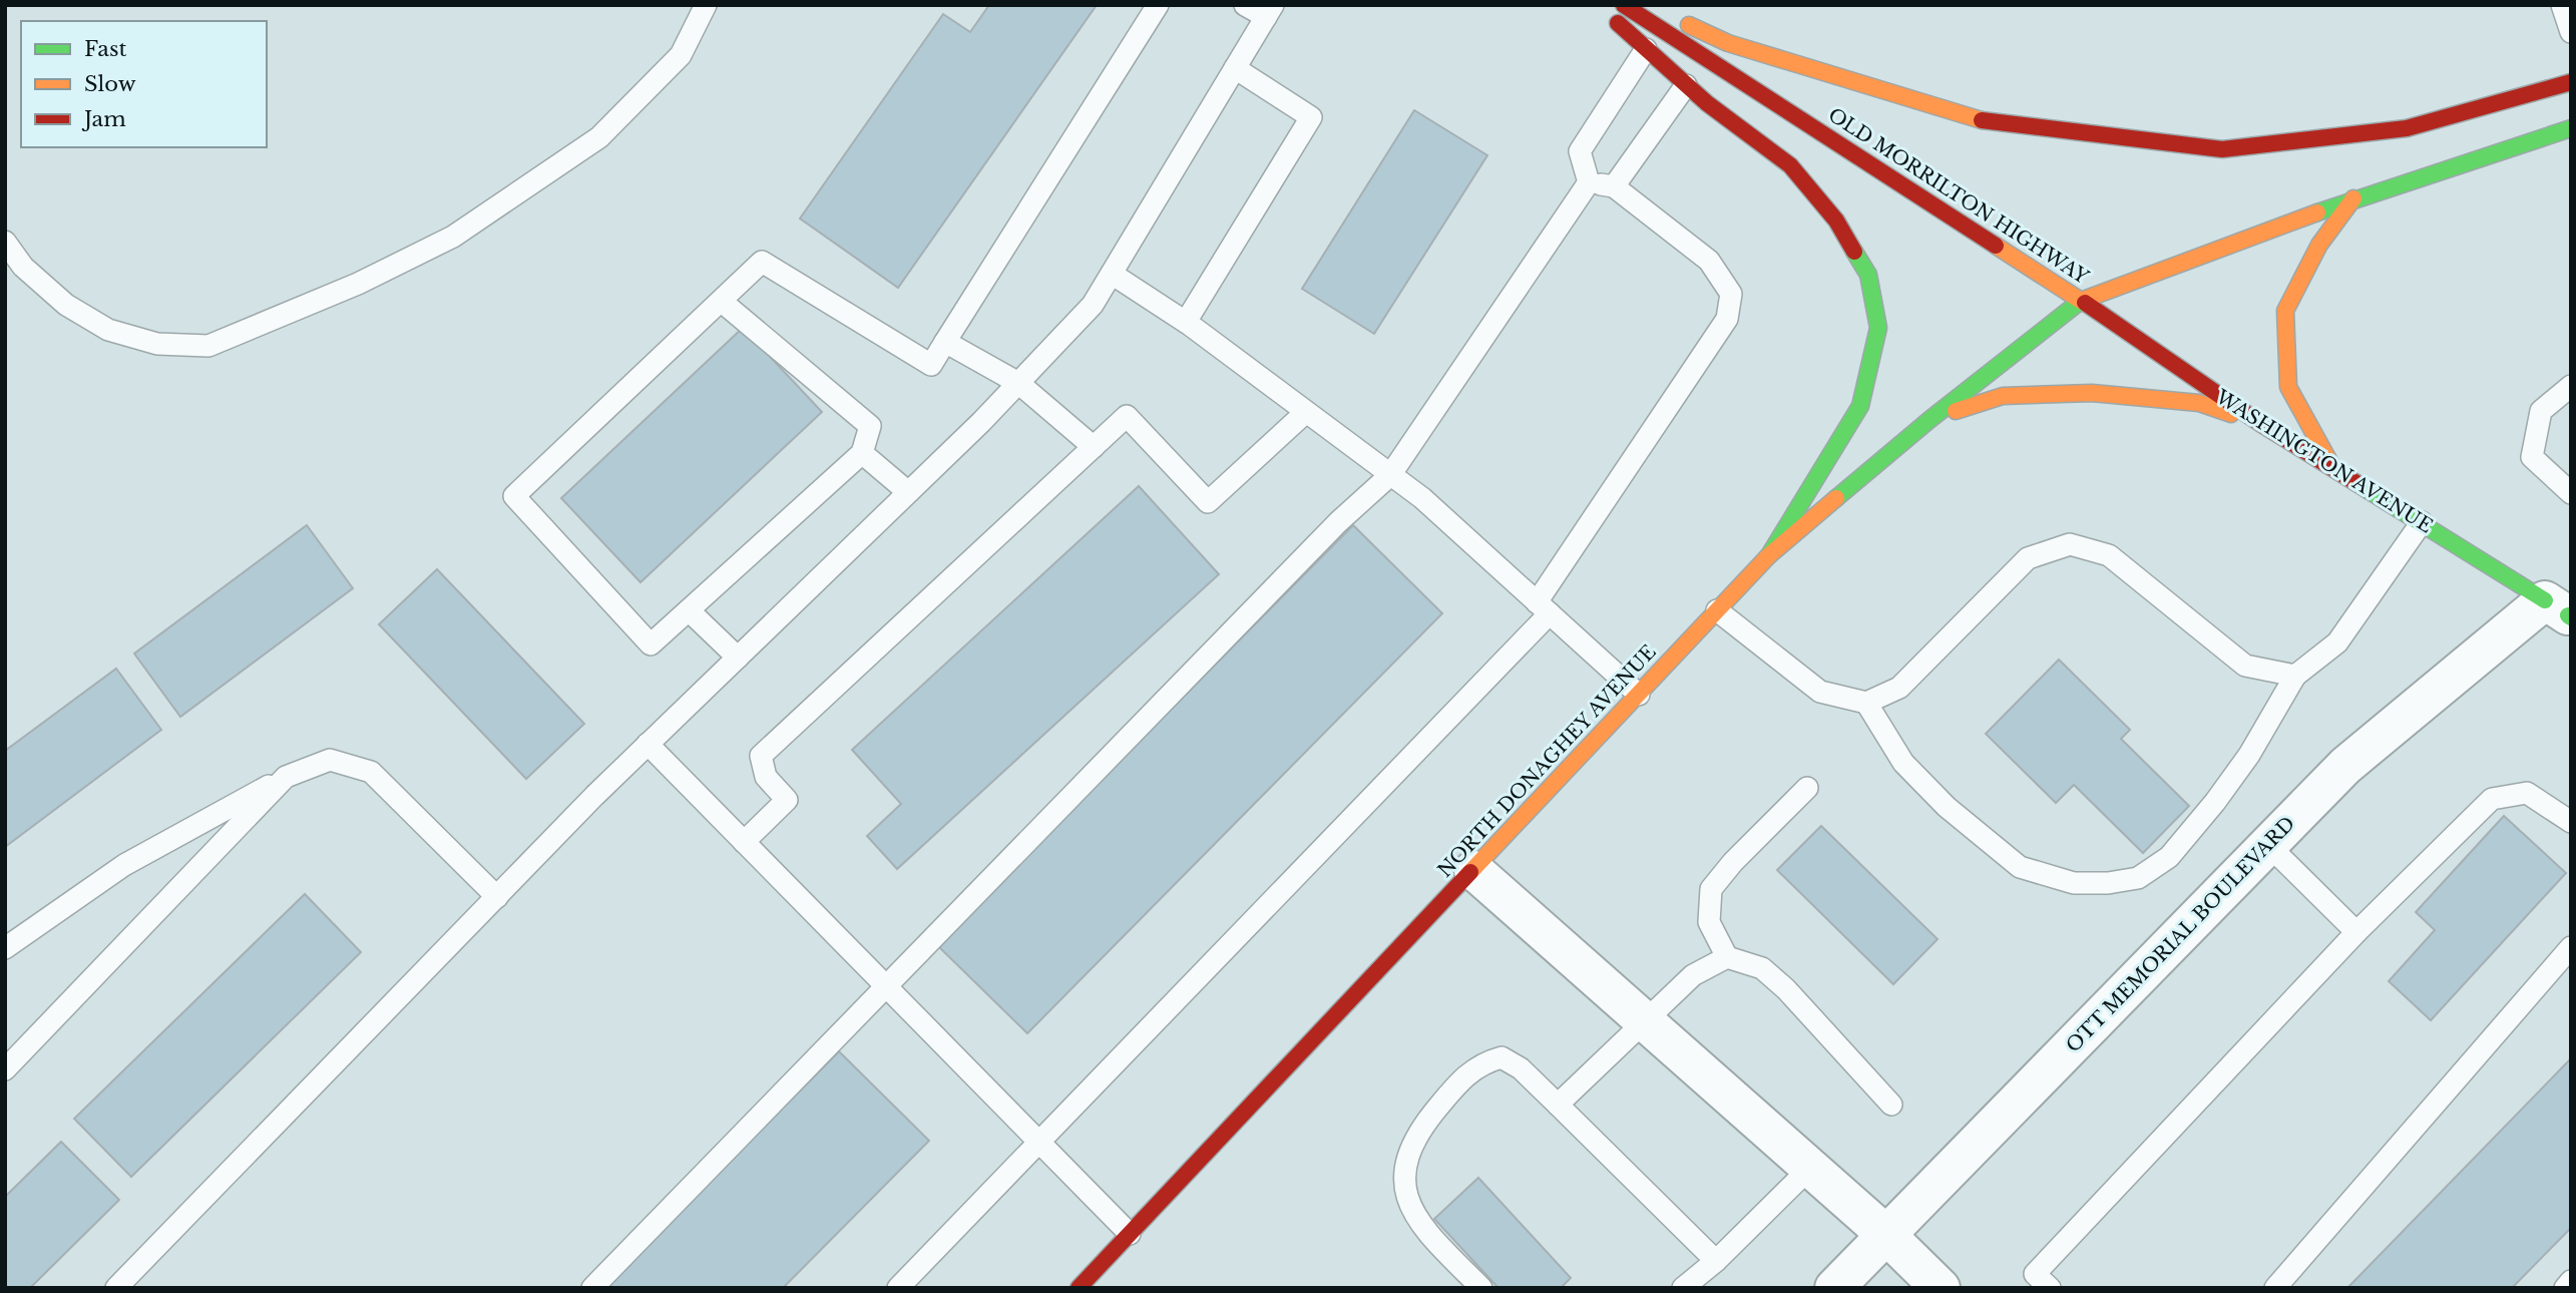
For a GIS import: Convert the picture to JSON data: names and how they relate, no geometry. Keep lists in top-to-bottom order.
{
  "streets": {
    "main road": ["OLD MORRILTON HIGHWAY", "WASHINGTON AVENUE", "NORTH DONAGHEY AVENUE"],
    "street": ["OTT MEMORIAL BOULEVARD"]
  },
  "crossings": [
    ["OLD MORRILTON HIGHWAY", "WASHINGTON AVENUE"],
    ["OLD MORRILTON HIGHWAY", "NORTH DONAGHEY AVENUE"],
    ["WASHINGTON AVENUE", "NORTH DONAGHEY AVENUE"],
    ["WASHINGTON AVENUE", "OTT MEMORIAL BOULEVARD"]
  ],
  "legend": ["Fast", "Slow", "Jam"]
}
